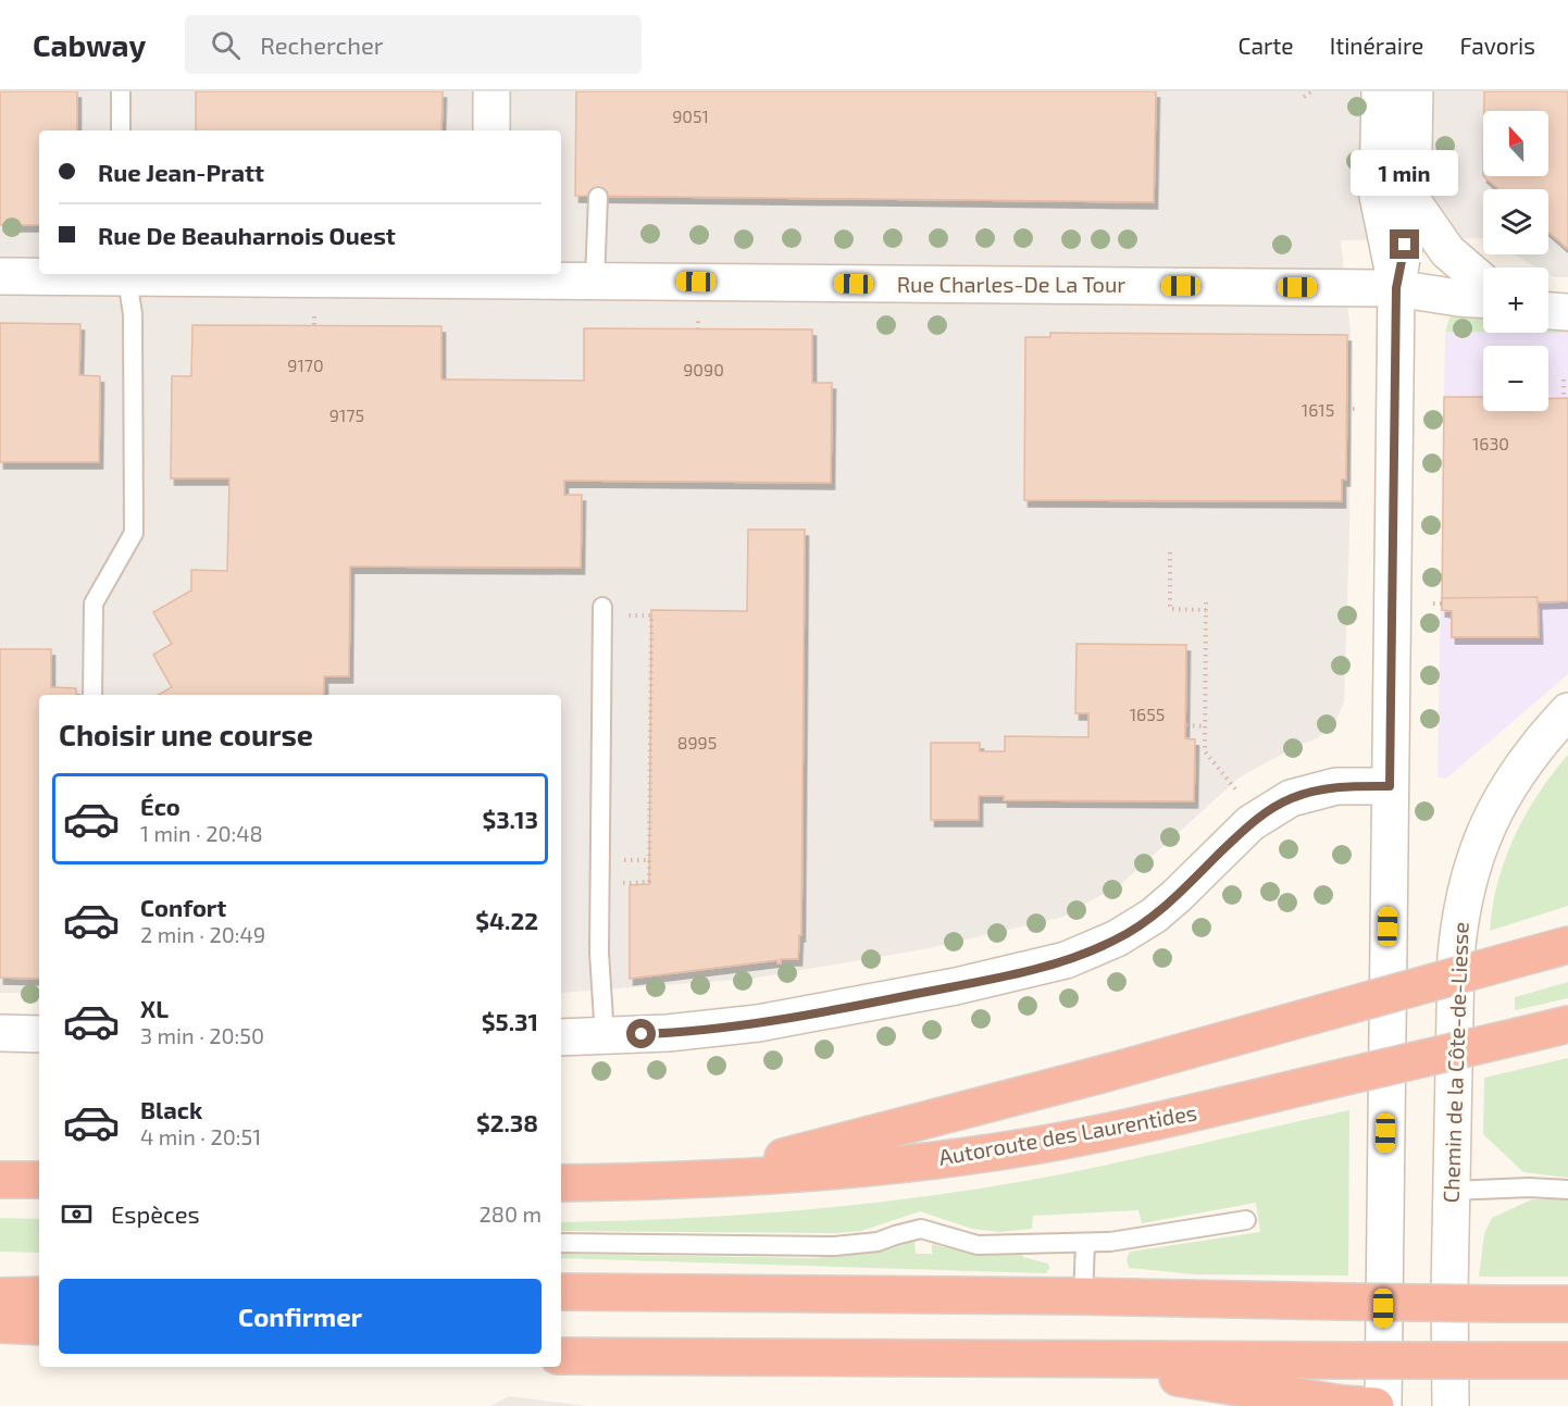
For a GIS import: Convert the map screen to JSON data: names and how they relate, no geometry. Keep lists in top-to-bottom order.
{
  "streets": {
    "highway": ["Autoroute des Laurentides"],
    "street": ["Rue Charles-De La Tour", "Chemin de la Côte-de-Liesse"]
  },
  "house_numbers": [
    "9051",
    "9170",
    "9090",
    "1615",
    "9175",
    "1630",
    "1655",
    "8995"
  ],
  "north": "top",
  "page": {
    "header": "Cabway",
    "search": "Rechercher",
    "nav": ["Carte", "Itinéraire", "Favoris"],
    "map_buttons": ["+", "−"],
    "banner": ["Rue Jean-Pratt", "Rue De Beauharnois Ouest"],
    "bubble": "1 min",
    "heading": "Choisir une course",
    "list": [
      {
        "name": "Éco",
        "note": "1 min · 20:48",
        "value": "$3.13"
      },
      {
        "name": "Confort",
        "note": "2 min · 20:49",
        "value": "$4.22"
      },
      {
        "name": "XL",
        "note": "3 min · 20:50",
        "value": "$5.31"
      },
      {
        "name": "Black",
        "note": "4 min · 20:51",
        "value": "$2.38"
      }
    ],
    "pay": ["Espèces", "280 m"],
    "buttons": "Confirmer"
  }
}
